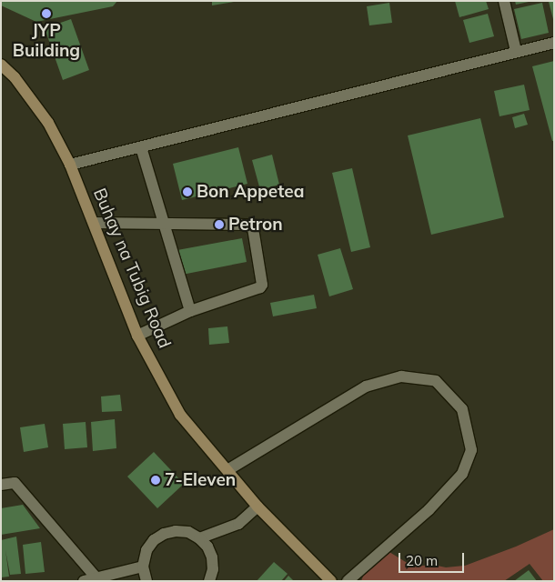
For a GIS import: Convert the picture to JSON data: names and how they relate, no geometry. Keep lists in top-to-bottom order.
{
  "streets": {
    "main road": ["Buhay na Tubig Road"]
  },
  "places": [
    "JYP Building",
    "Bon Appetea",
    "Petron",
    "7-Eleven"
  ],
  "scale_bar": "20 m"
}
